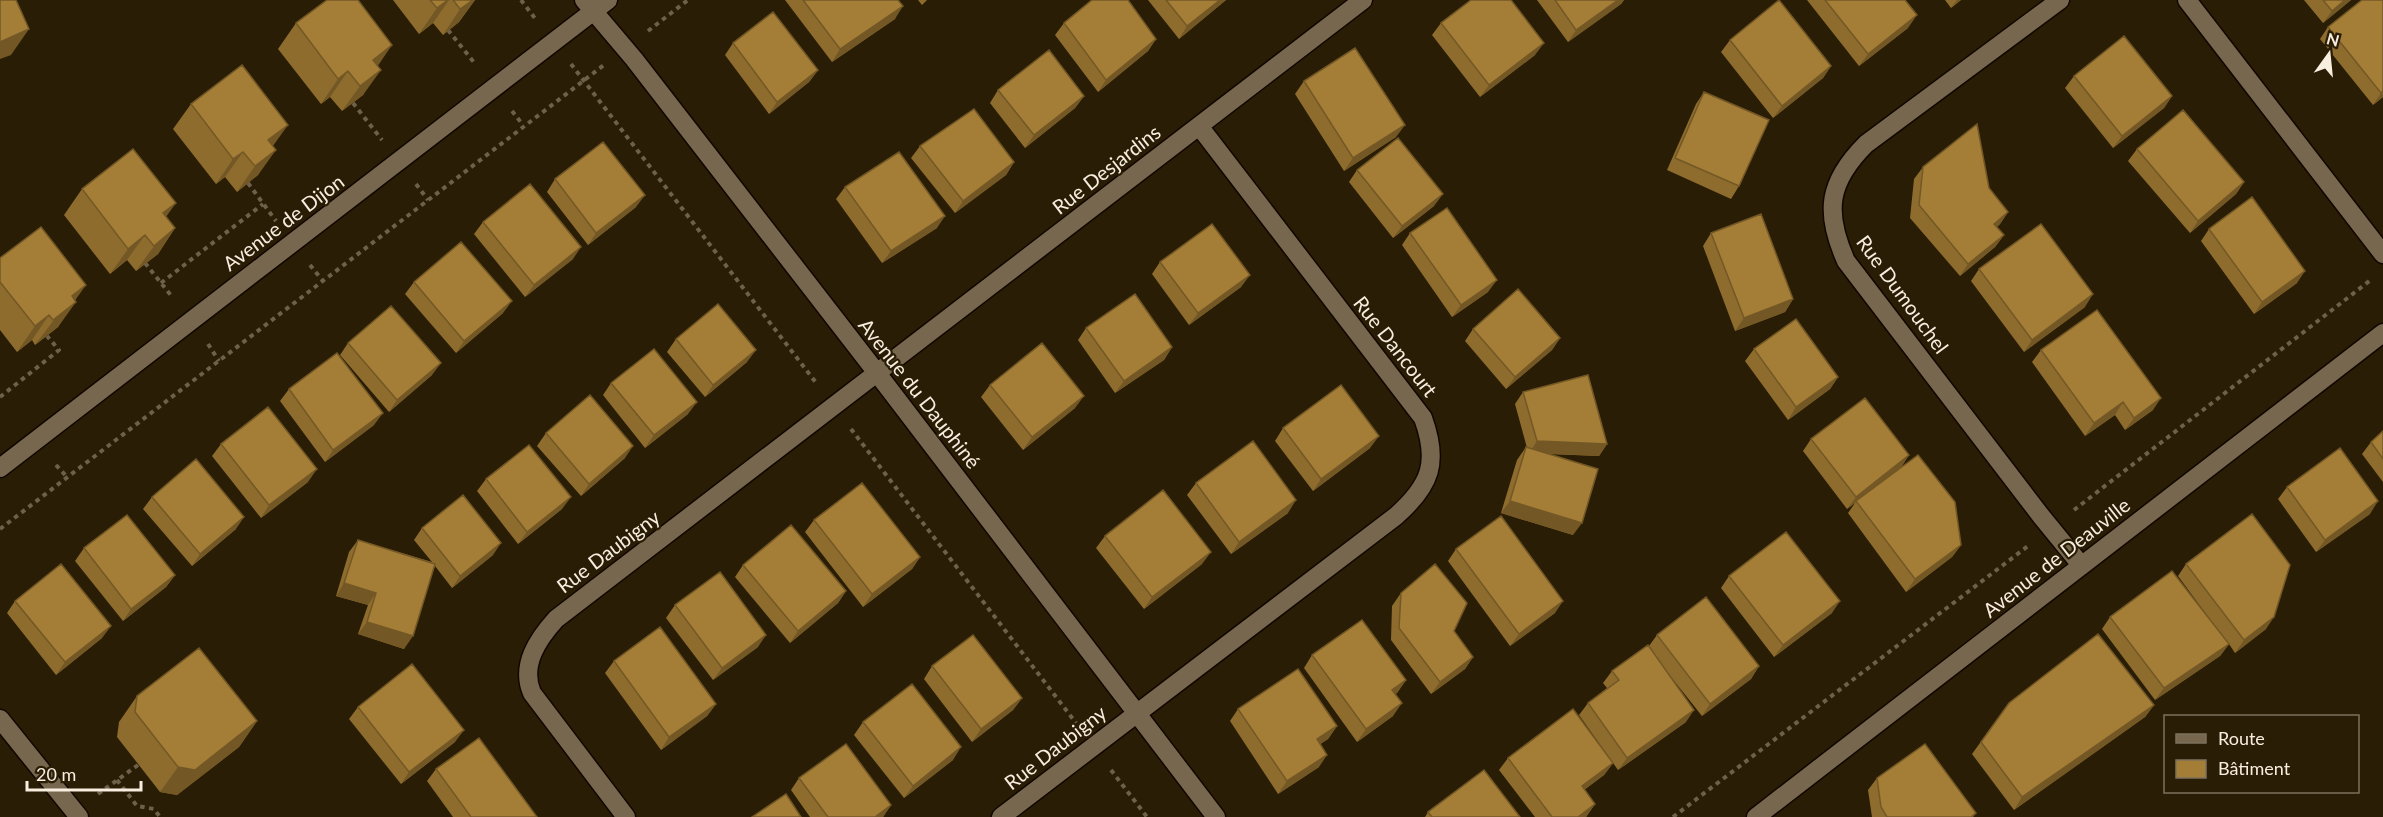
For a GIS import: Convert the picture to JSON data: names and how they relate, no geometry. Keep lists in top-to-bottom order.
{
  "streets": {
    "street": [
      "Rue Desjardins",
      "Avenue de Dijon",
      "Rue Dumouchel",
      "Rue Dancourt",
      "Avenue du Dauphiné",
      "Rue Daubigny",
      "Avenue de Deauville"
    ]
  },
  "crossings": [
    ["Rue Desjardins", "Rue Dancourt"],
    ["Rue Desjardins", "Avenue du Dauphiné"],
    ["Rue Desjardins", "Rue Daubigny"],
    ["Avenue de Dijon", "Avenue du Dauphiné"],
    ["Rue Dumouchel", "Avenue de Deauville"],
    ["Rue Dancourt", "Avenue du Dauphiné"],
    ["Rue Dancourt", "Rue Daubigny"],
    ["Avenue du Dauphiné", "Rue Daubigny"]
  ],
  "legend": ["Route", "Bâtiment"],
  "scale_bar": "20 m",
  "north": "top"
}
